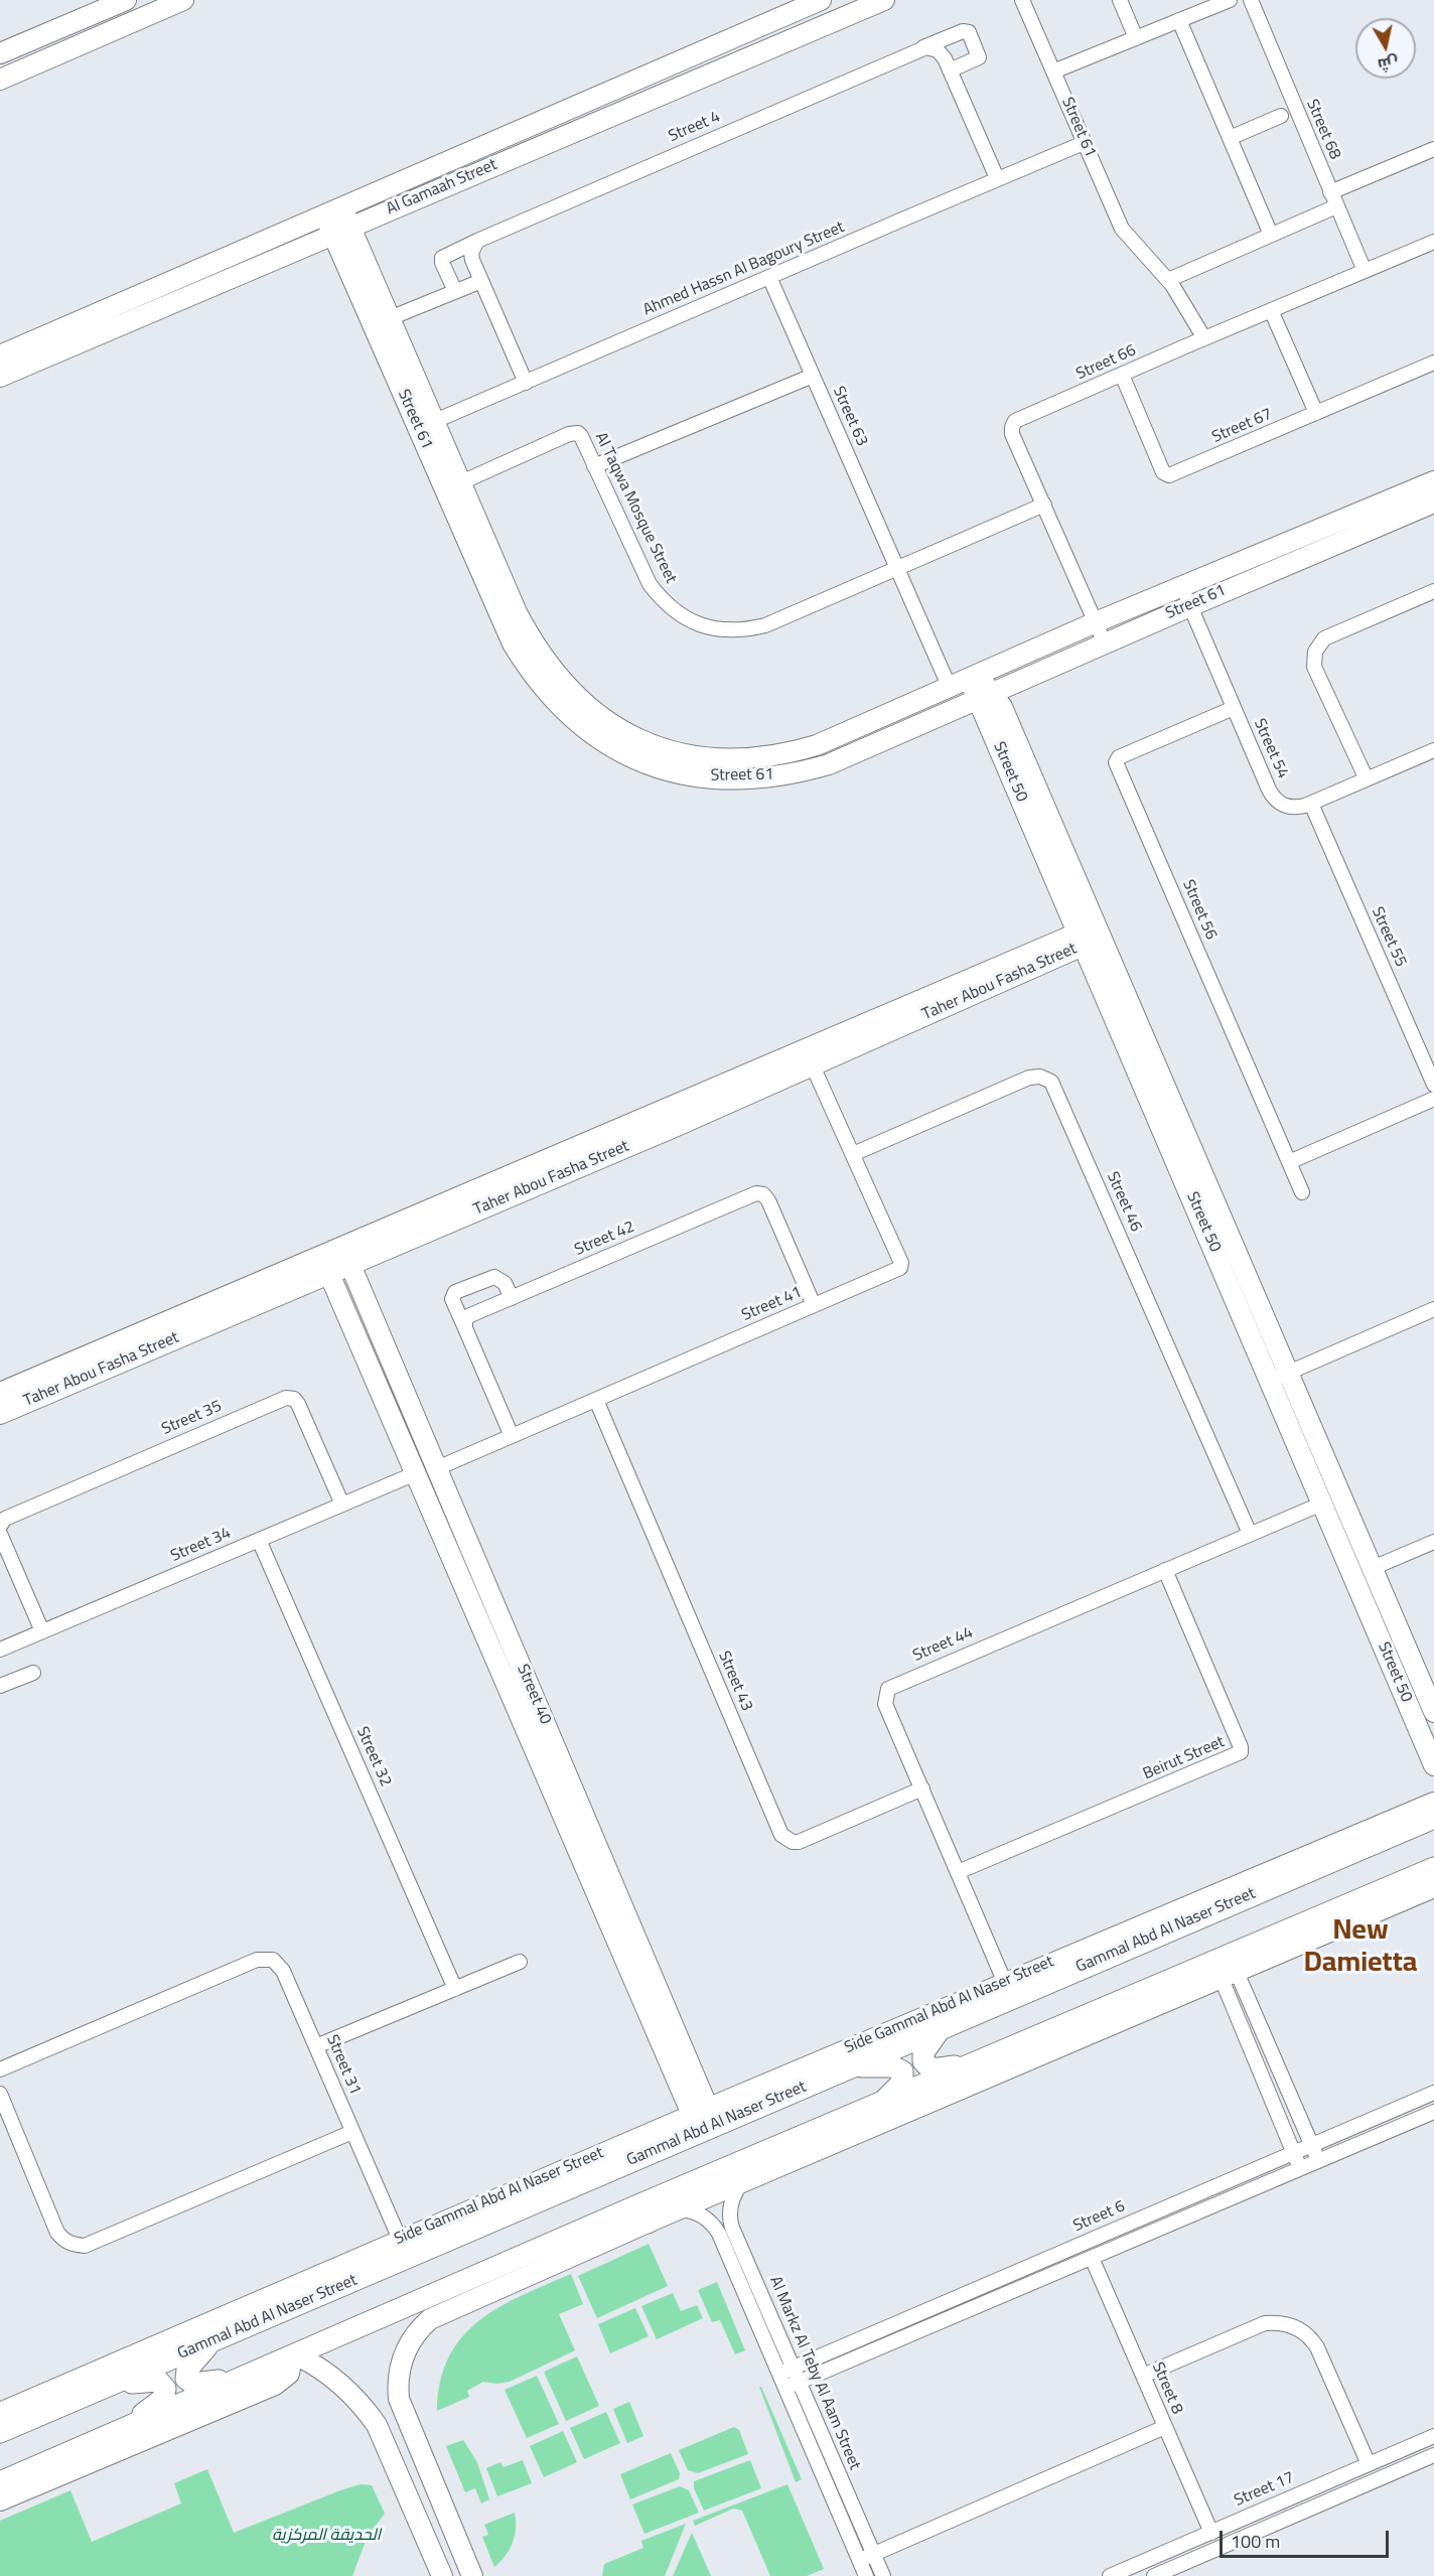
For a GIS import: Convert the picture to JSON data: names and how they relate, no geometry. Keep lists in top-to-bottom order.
{
  "streets": {
    "main road": ["Gammal Abd Al Naser Street"],
    "street": [
      "Street 4",
      "Street 61",
      "Street 68",
      "Al Gamaah Street",
      "Ahmed Hassn Al Bagoury Street",
      "Street 66",
      "Street 63",
      "Street 67",
      "Al Taqwa Mosque Street",
      "Street 54",
      "Street 50",
      "Street 56",
      "Street 55",
      "Taher Abou Fasha Street",
      "Street 46",
      "Street 42",
      "Street 41",
      "Street 35",
      "Street 34",
      "Street 44",
      "Street 43",
      "Street 40",
      "Street 32",
      "Beirut Street",
      "Side Gammal Abd Al Naser Street",
      "Street 31",
      "Street 6",
      "Al Markz Al Teby Al Aam Street",
      "Street 8",
      "Street 17"
    ]
  },
  "crossings": [
    ["Street 61", "Al Gamaah Street"],
    ["Street 61", "Ahmed Hassn Al Bagoury Street"],
    ["Street 61", "Street 66"],
    ["Street 61", "Street 63"],
    ["Street 61", "Al Taqwa Mosque Street"],
    ["Street 61", "Street 54"],
    ["Street 61", "Street 50"],
    ["Street 68", "Street 66"],
    ["Ahmed Hassn Al Bagoury Street", "Street 63"],
    ["Street 66", "Street 67"],
    ["Street 66", "Al Taqwa Mosque Street"],
    ["Street 63", "Al Taqwa Mosque Street"],
    ["Street 54", "Street 56"],
    ["Street 54", "Street 55"],
    ["Street 50", "Taher Abou Fasha Street"],
    ["Street 50", "Street 44"],
    ["Taher Abou Fasha Street", "Street 41"],
    ["Taher Abou Fasha Street", "Street 40"],
    ["Street 46", "Street 41"],
    ["Street 46", "Street 44"],
    ["Street 42", "Street 41"],
    ["Street 41", "Street 43"],
    ["Street 41", "Street 40"],
    ["Street 35", "Street 34"],
    ["Street 34", "Street 40"],
    ["Street 34", "Street 32"],
    ["Street 44", "Street 43"],
    ["Street 44", "Beirut Street"],
    ["Street 44", "Gammal Abd Al Naser Street"],
    ["Street 44", "Side Gammal Abd Al Naser Street"],
    ["Street 40", "Gammal Abd Al Naser Street"],
    ["Street 40", "Side Gammal Abd Al Naser Street"],
    ["Gammal Abd Al Naser Street", "Side Gammal Abd Al Naser Street"],
    ["Gammal Abd Al Naser Street", "Street 31"],
    ["Side Gammal Abd Al Naser Street", "Street 31"],
    ["Street 6", "Al Markz Al Teby Al Aam Street"],
    ["Street 6", "Street 8"],
    ["Street 8", "Street 17"]
  ],
  "districts": ["New Damietta"],
  "parks": ["الحديقة المركزية"],
  "scale_bar": "100 m",
  "north": "bottom"
}
